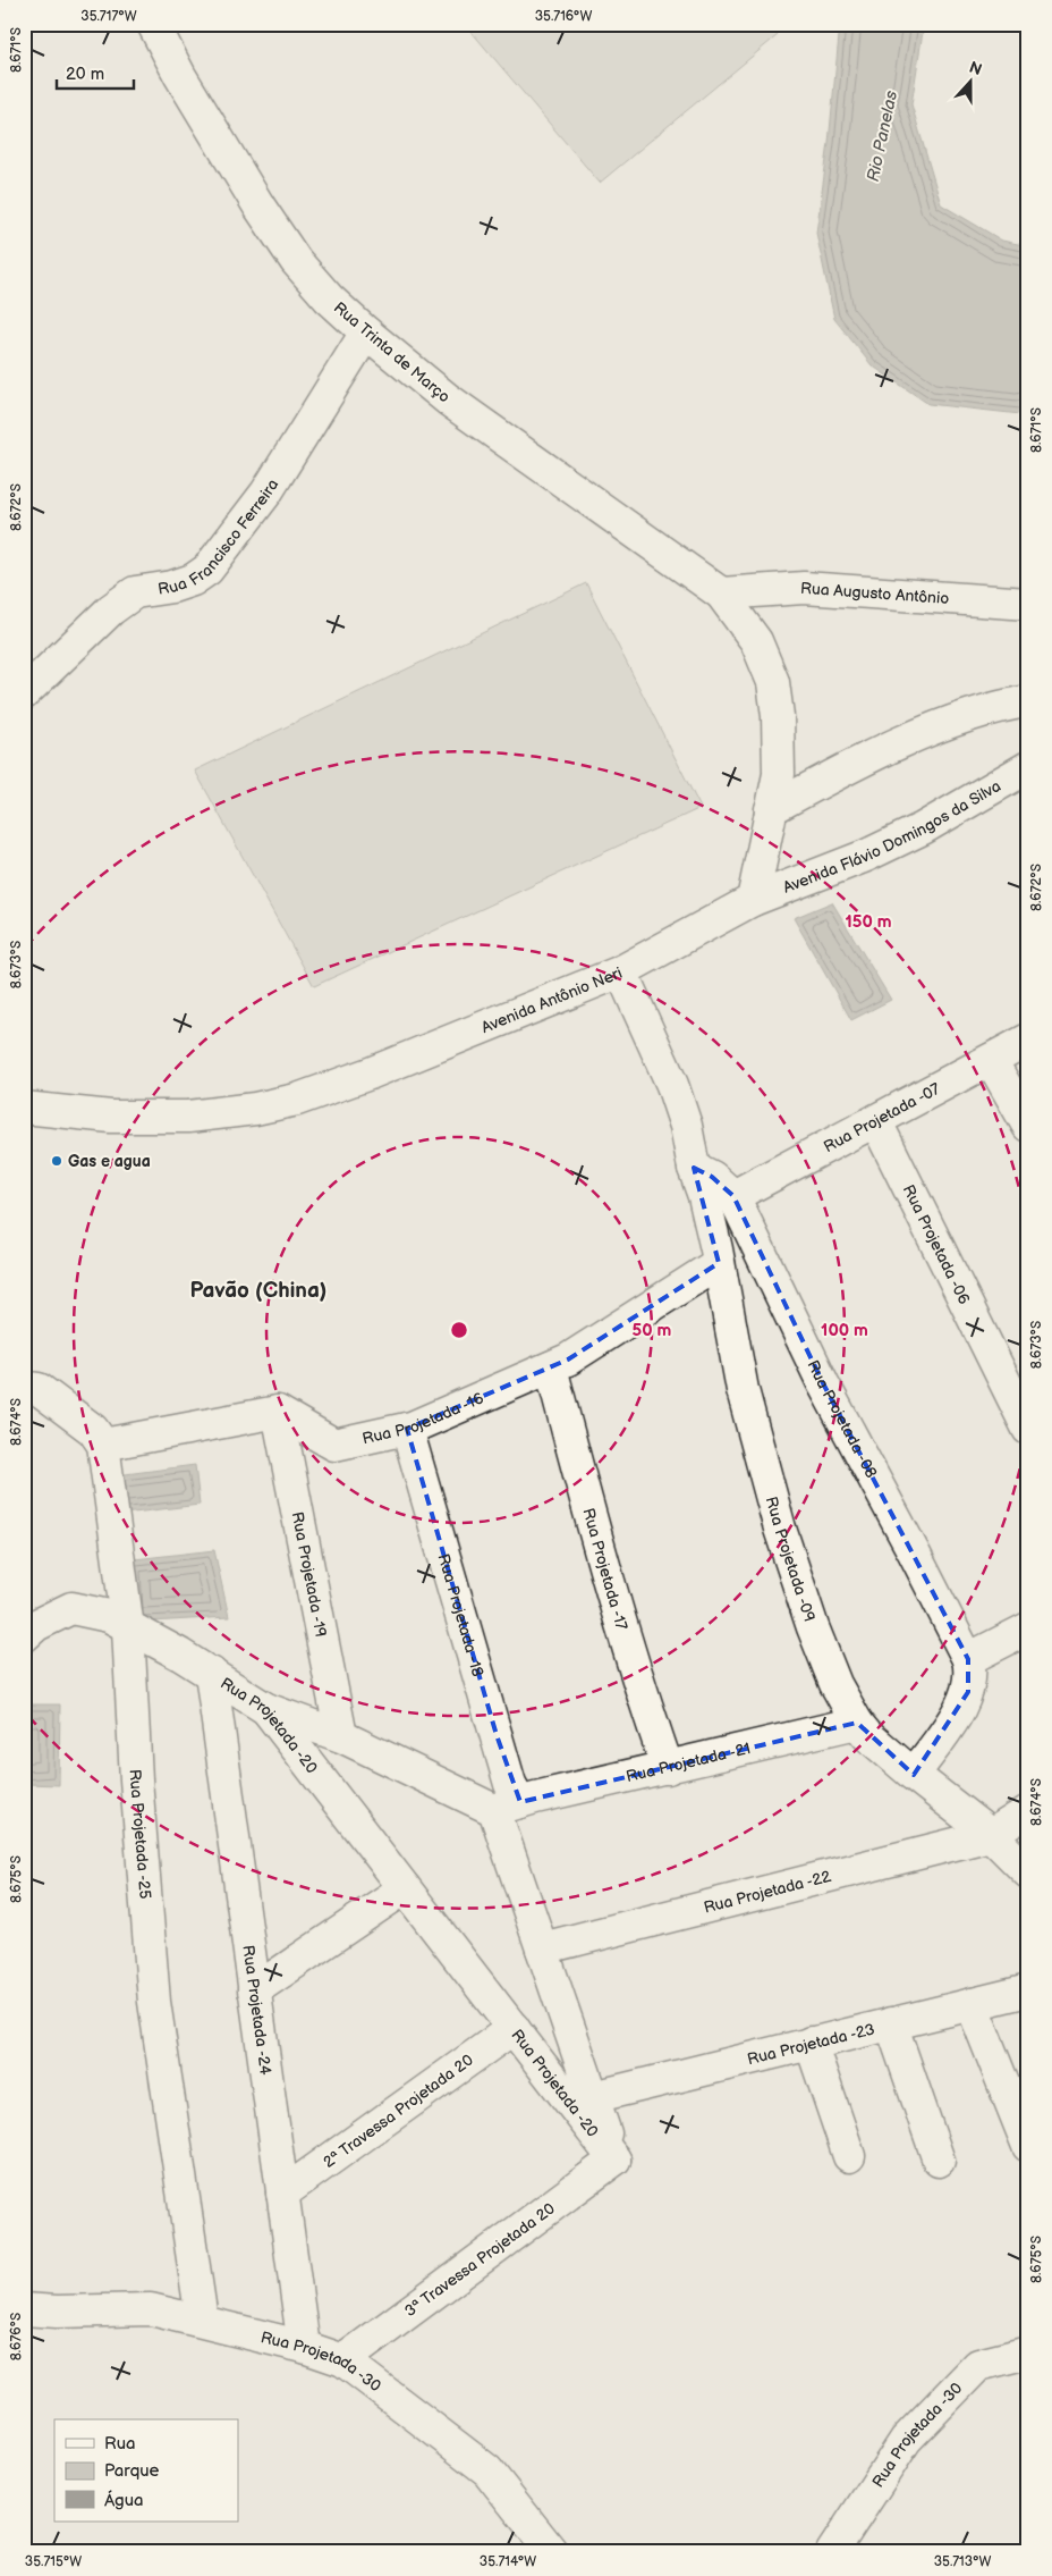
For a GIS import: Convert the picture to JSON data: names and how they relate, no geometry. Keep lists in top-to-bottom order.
{
  "streets": {
    "street": [
      "Rua Trinta de Março",
      "Rua Francisco Ferreira",
      "Rua Augusto Antônio",
      "Avenida Flávio Domingos da Silva",
      "Avenida Antônio Neri",
      "Rua Projetada -07",
      "Rua Projetada -06",
      "Rua Projetada -16",
      "Rua Projetada -08",
      "Rua Projetada -09",
      "Rua Projetada -17",
      "Rua Projetada -19",
      "Rua Projetada -18",
      "Rua Projetada -20",
      "Rua Projetada -21",
      "Rua Projetada -25",
      "Rua Projetada -22",
      "Rua Projetada -24",
      "Rua Projetada -23",
      "2ª Travessa Projetada 20",
      "3ª Travessa Projetada 20",
      "Rua Projetada -30"
    ]
  },
  "crossings": [
    ["Rua Trinta de Março", "Rua Francisco Ferreira"],
    ["Rua Trinta de Março", "Rua Augusto Antônio"],
    ["Avenida Flávio Domingos da Silva", "Avenida Antônio Neri"],
    ["Rua Projetada -07", "Rua Projetada -06"],
    ["Rua Projetada -07", "Rua Projetada -08"],
    ["Rua Projetada -16", "Rua Projetada -09"],
    ["Rua Projetada -16", "Rua Projetada -17"],
    ["Rua Projetada -16", "Rua Projetada -19"],
    ["Rua Projetada -16", "Rua Projetada -18"],
    ["Rua Projetada -08", "Rua Projetada -09"],
    ["Rua Projetada -09", "Rua Projetada -21"],
    ["Rua Projetada -09", "Rua Projetada -22"],
    ["Rua Projetada -17", "Rua Projetada -21"],
    ["Rua Projetada -18", "Rua Projetada -20"],
    ["Rua Projetada -18", "Rua Projetada -21"],
    ["Rua Projetada -20", "Rua Projetada -21"],
    ["Rua Projetada -20", "Rua Projetada -25"],
    ["Rua Projetada -20", "Rua Projetada -22"],
    ["Rua Projetada -20", "Rua Projetada -24"],
    ["Rua Projetada -20", "Rua Projetada -23"],
    ["Rua Projetada -20", "2ª Travessa Projetada 20"],
    ["Rua Projetada -20", "3ª Travessa Projetada 20"],
    ["Rua Projetada -25", "Rua Projetada -30"],
    ["Rua Projetada -24", "2ª Travessa Projetada 20"],
    ["Rua Projetada -24", "Rua Projetada -30"],
    ["3ª Travessa Projetada 20", "Rua Projetada -30"]
  ],
  "districts": ["Pavão (China)"],
  "water": ["Rio Panelas"],
  "places": ["Gas e agua"],
  "legend": ["Rua", "Parque", "Água"],
  "scale_bar": "20 m",
  "north": "top",
  "coordinates": [
    "35.717°W",
    "35.716°W",
    "8.671°S",
    "8.672°S",
    "8.673°S",
    "8.674°S",
    "8.675°S",
    "8.676°S",
    "35.715°W",
    "35.714°W",
    "35.713°W"
  ],
  "rings": ["150 m", "50 m", "100 m"]
}
